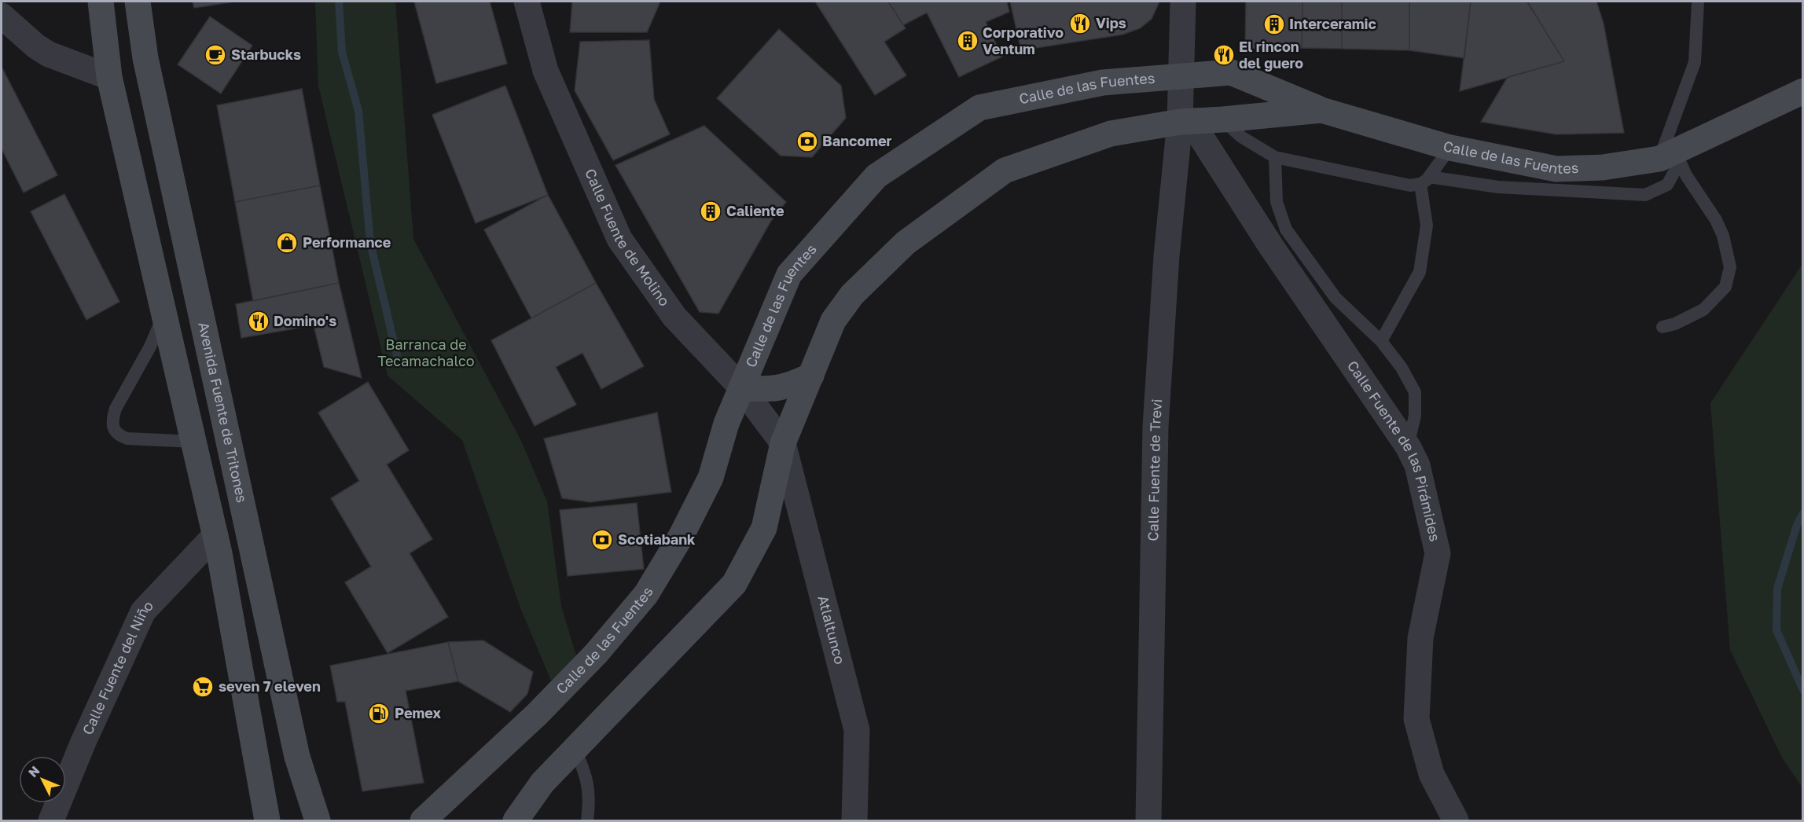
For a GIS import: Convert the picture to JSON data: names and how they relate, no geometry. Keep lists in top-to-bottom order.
{
  "streets": {
    "main road": ["Calle de las Fuentes", "Avenida Fuente de Tritones"],
    "street": [
      "Calle Fuente de Molino",
      "Calle Fuente de las Pirámides",
      "Calle Fuente de Trevi",
      "Atlaltunco",
      "Calle Fuente del Niño"
    ]
  },
  "crossings": [
    ["Calle de las Fuentes", "Calle Fuente de Molino"],
    ["Calle de las Fuentes", "Calle Fuente de las Pirámides"],
    ["Calle de las Fuentes", "Calle Fuente de Trevi"],
    ["Calle de las Fuentes", "Atlaltunco"],
    ["Calle Fuente de Molino", "Atlaltunco"],
    ["Calle Fuente de las Pirámides", "Calle Fuente de Trevi"]
  ],
  "parks": ["Barranca de Tecamachalco"],
  "places": {
    "restaurant": ["Vips", "El rincon del guero", "Domino's"],
    "building": ["Interceramic", "Corporativo Ventum", "Caliente"],
    "cafe": ["Starbucks"],
    "bank": ["Bancomer", "Scotiabank"],
    "shop": ["Performance"],
    "supermarket": ["seven 7 eleven"],
    "fuel station": ["Pemex"]
  },
  "north": "top left"
}
